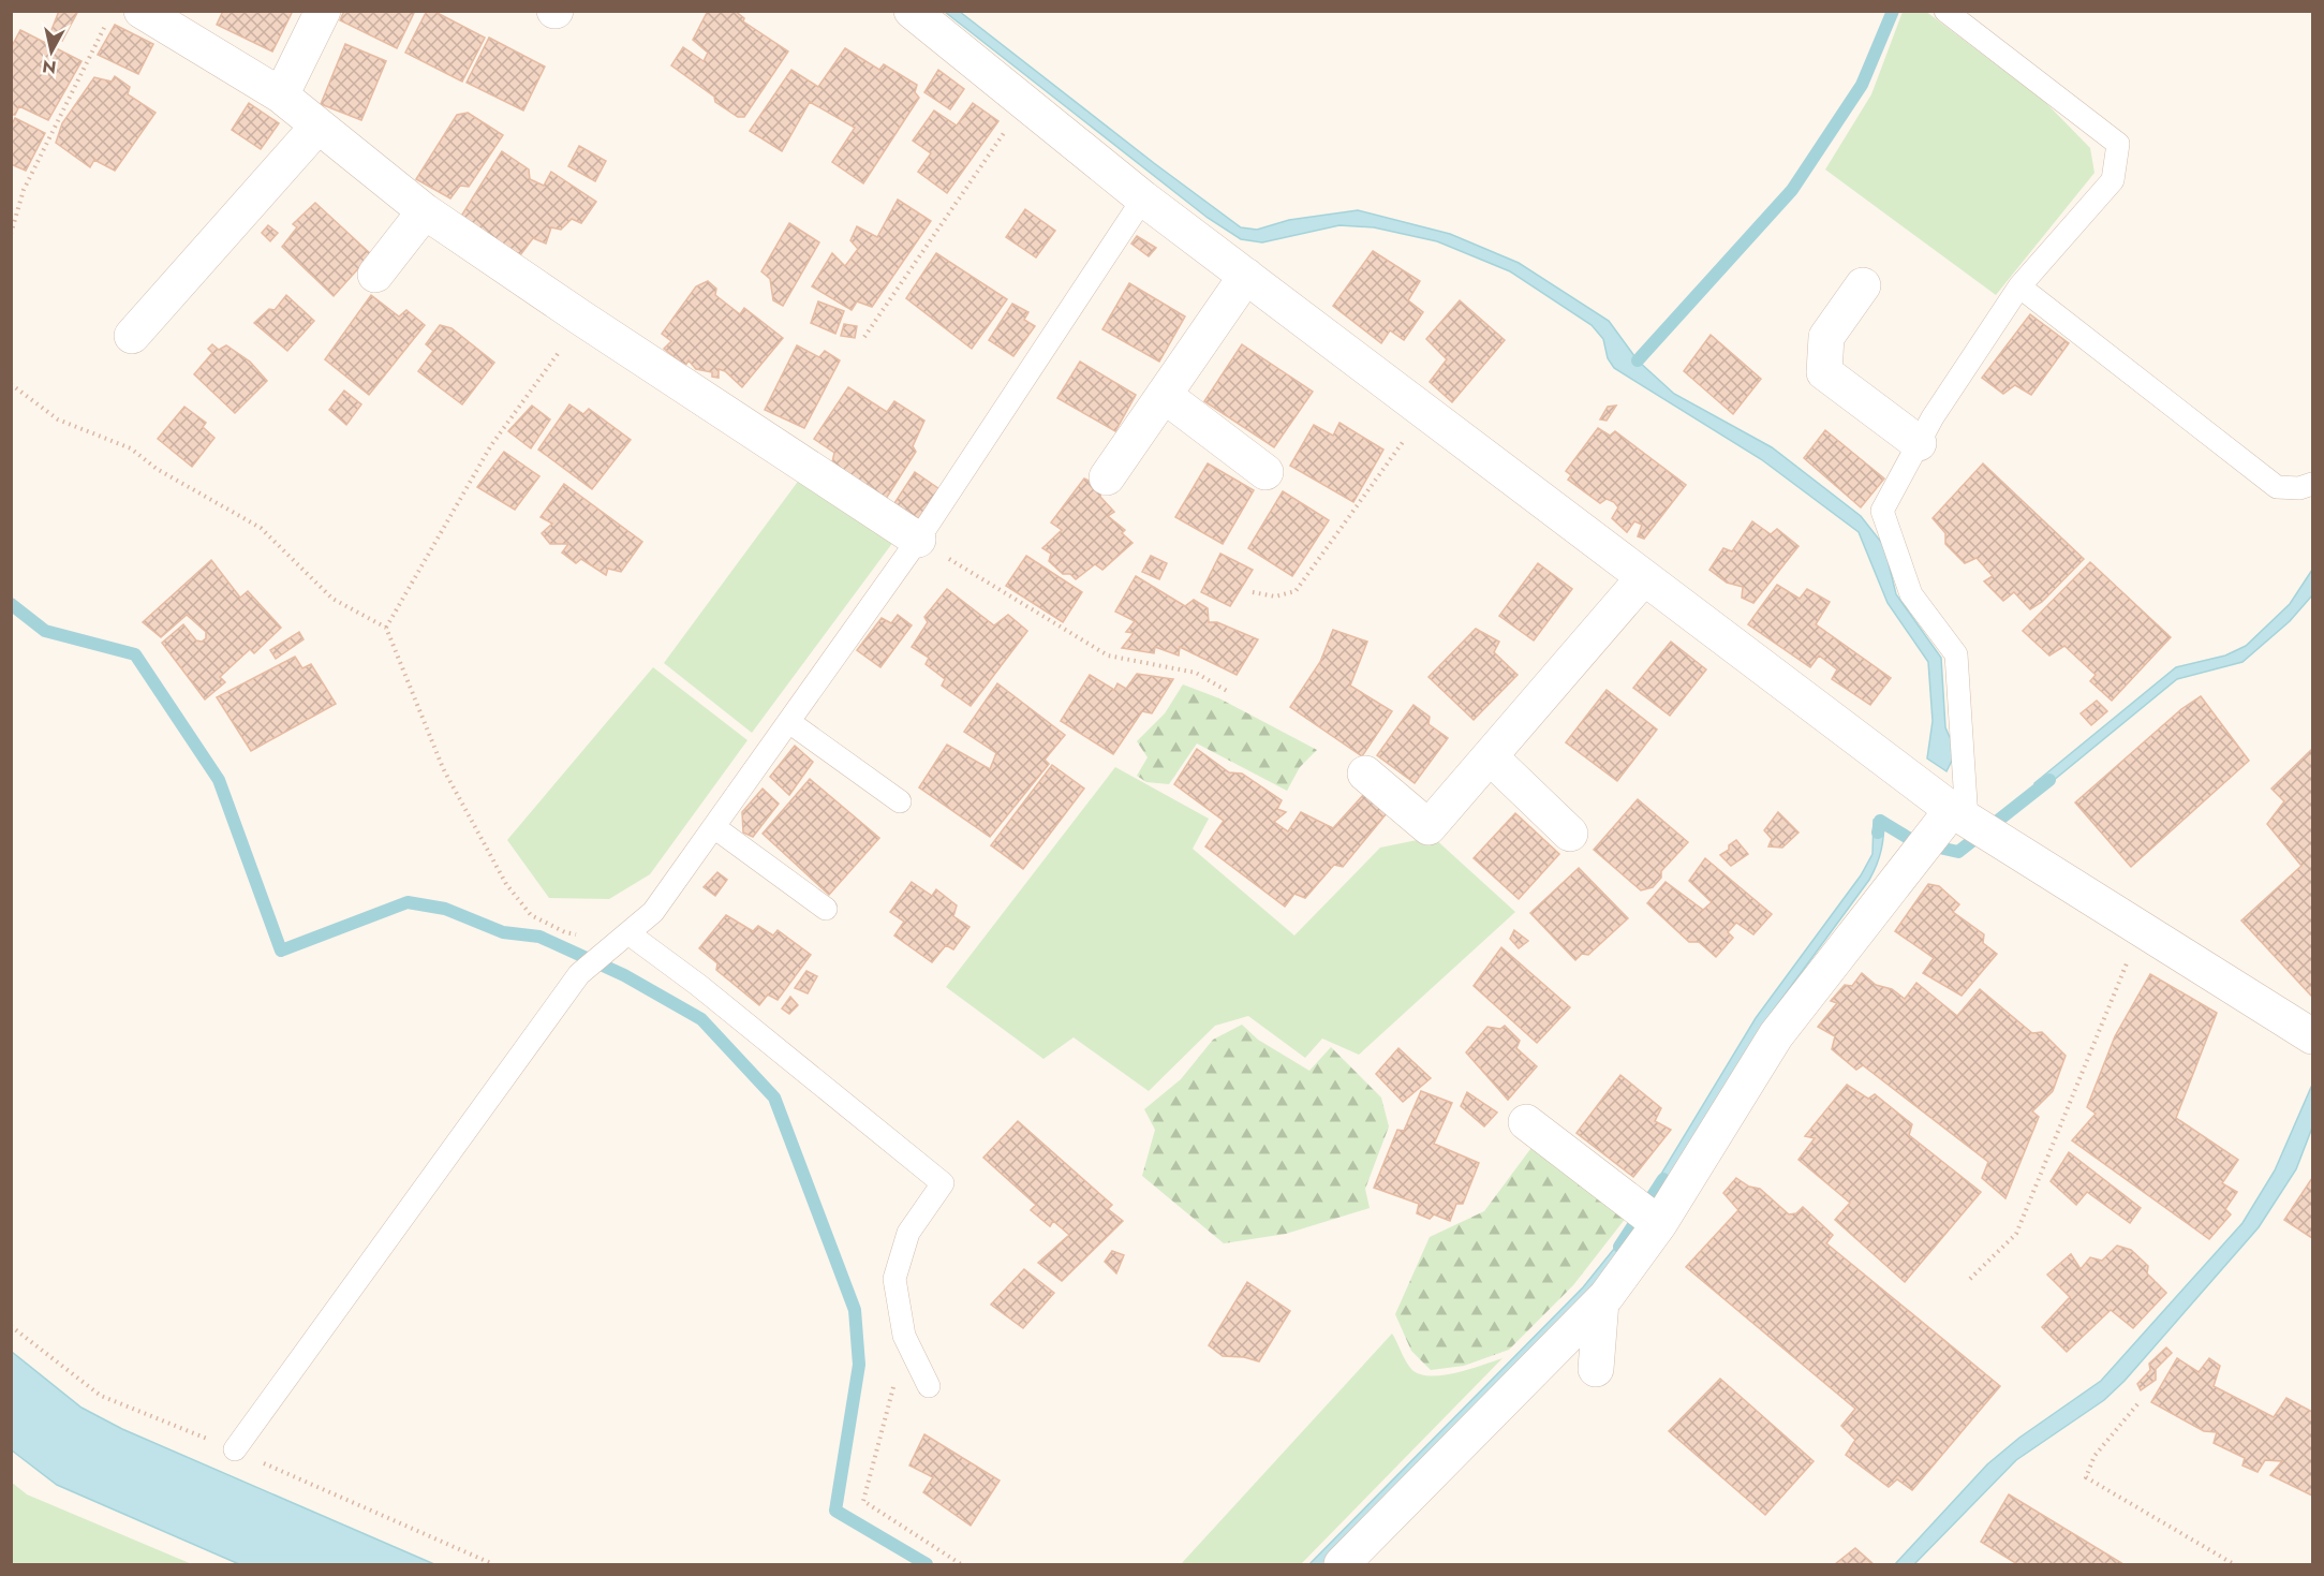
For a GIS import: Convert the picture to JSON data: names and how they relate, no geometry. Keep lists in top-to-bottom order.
{
  "north": "bottom"
}
